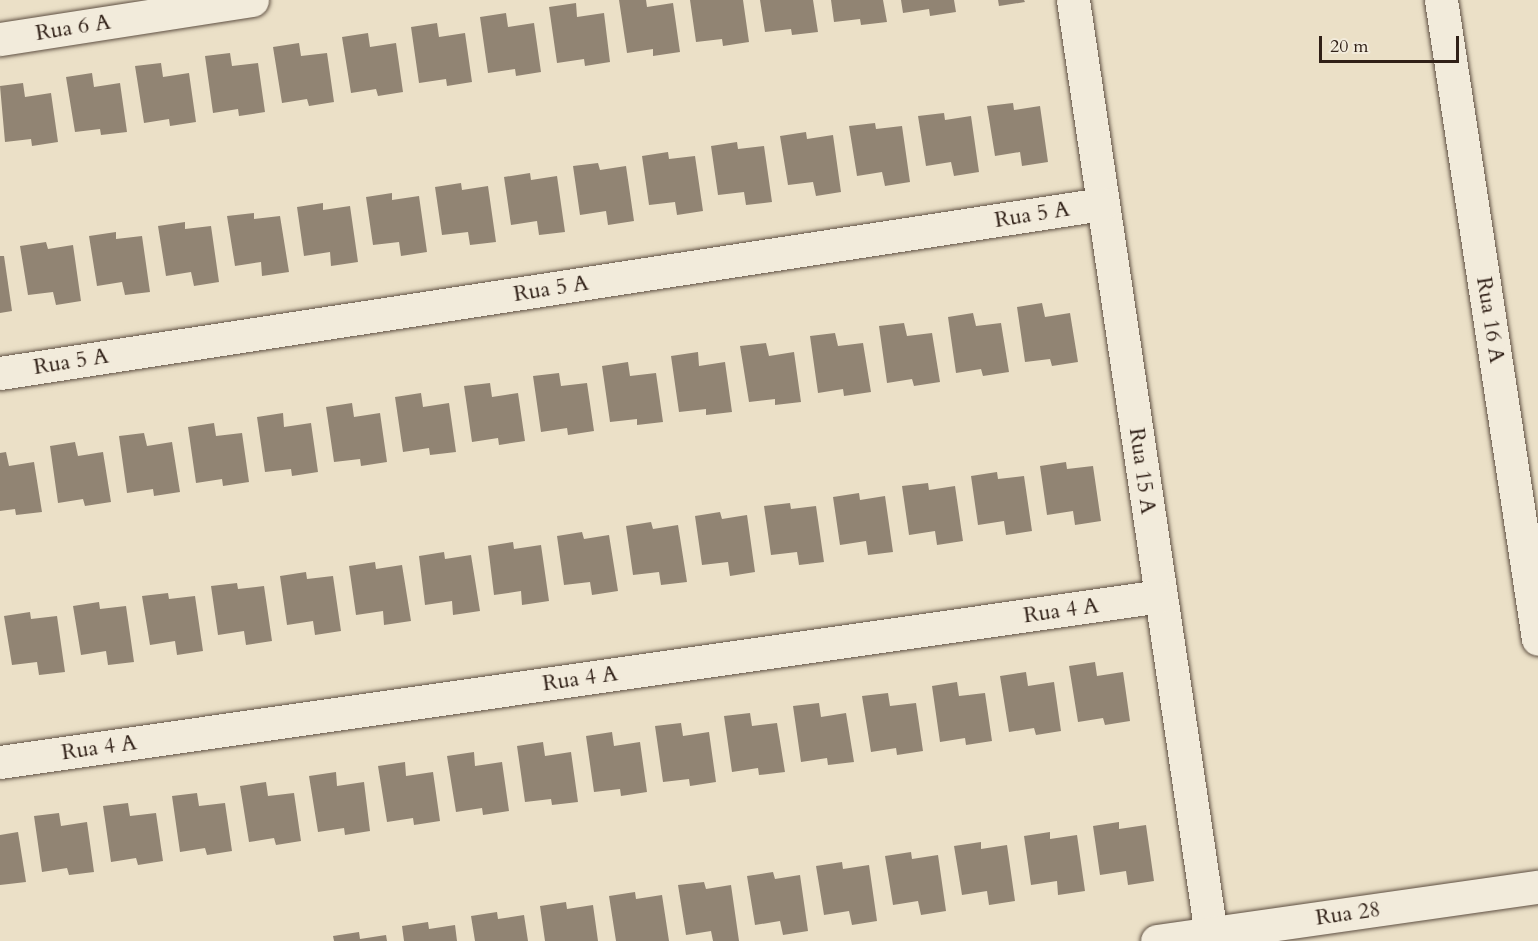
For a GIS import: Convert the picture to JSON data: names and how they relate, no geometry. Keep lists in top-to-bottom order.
{
  "streets": {
    "street": [
      "Rua 6 A",
      "Rua 5 A",
      "Rua 16 A",
      "Rua 15 A",
      "Rua 4 A",
      "Rua 28"
    ]
  },
  "crossings": [
    ["Rua 5 A", "Rua 15 A"],
    ["Rua 15 A", "Rua 4 A"],
    ["Rua 15 A", "Rua 28"]
  ],
  "scale_bar": "20 m"
}
